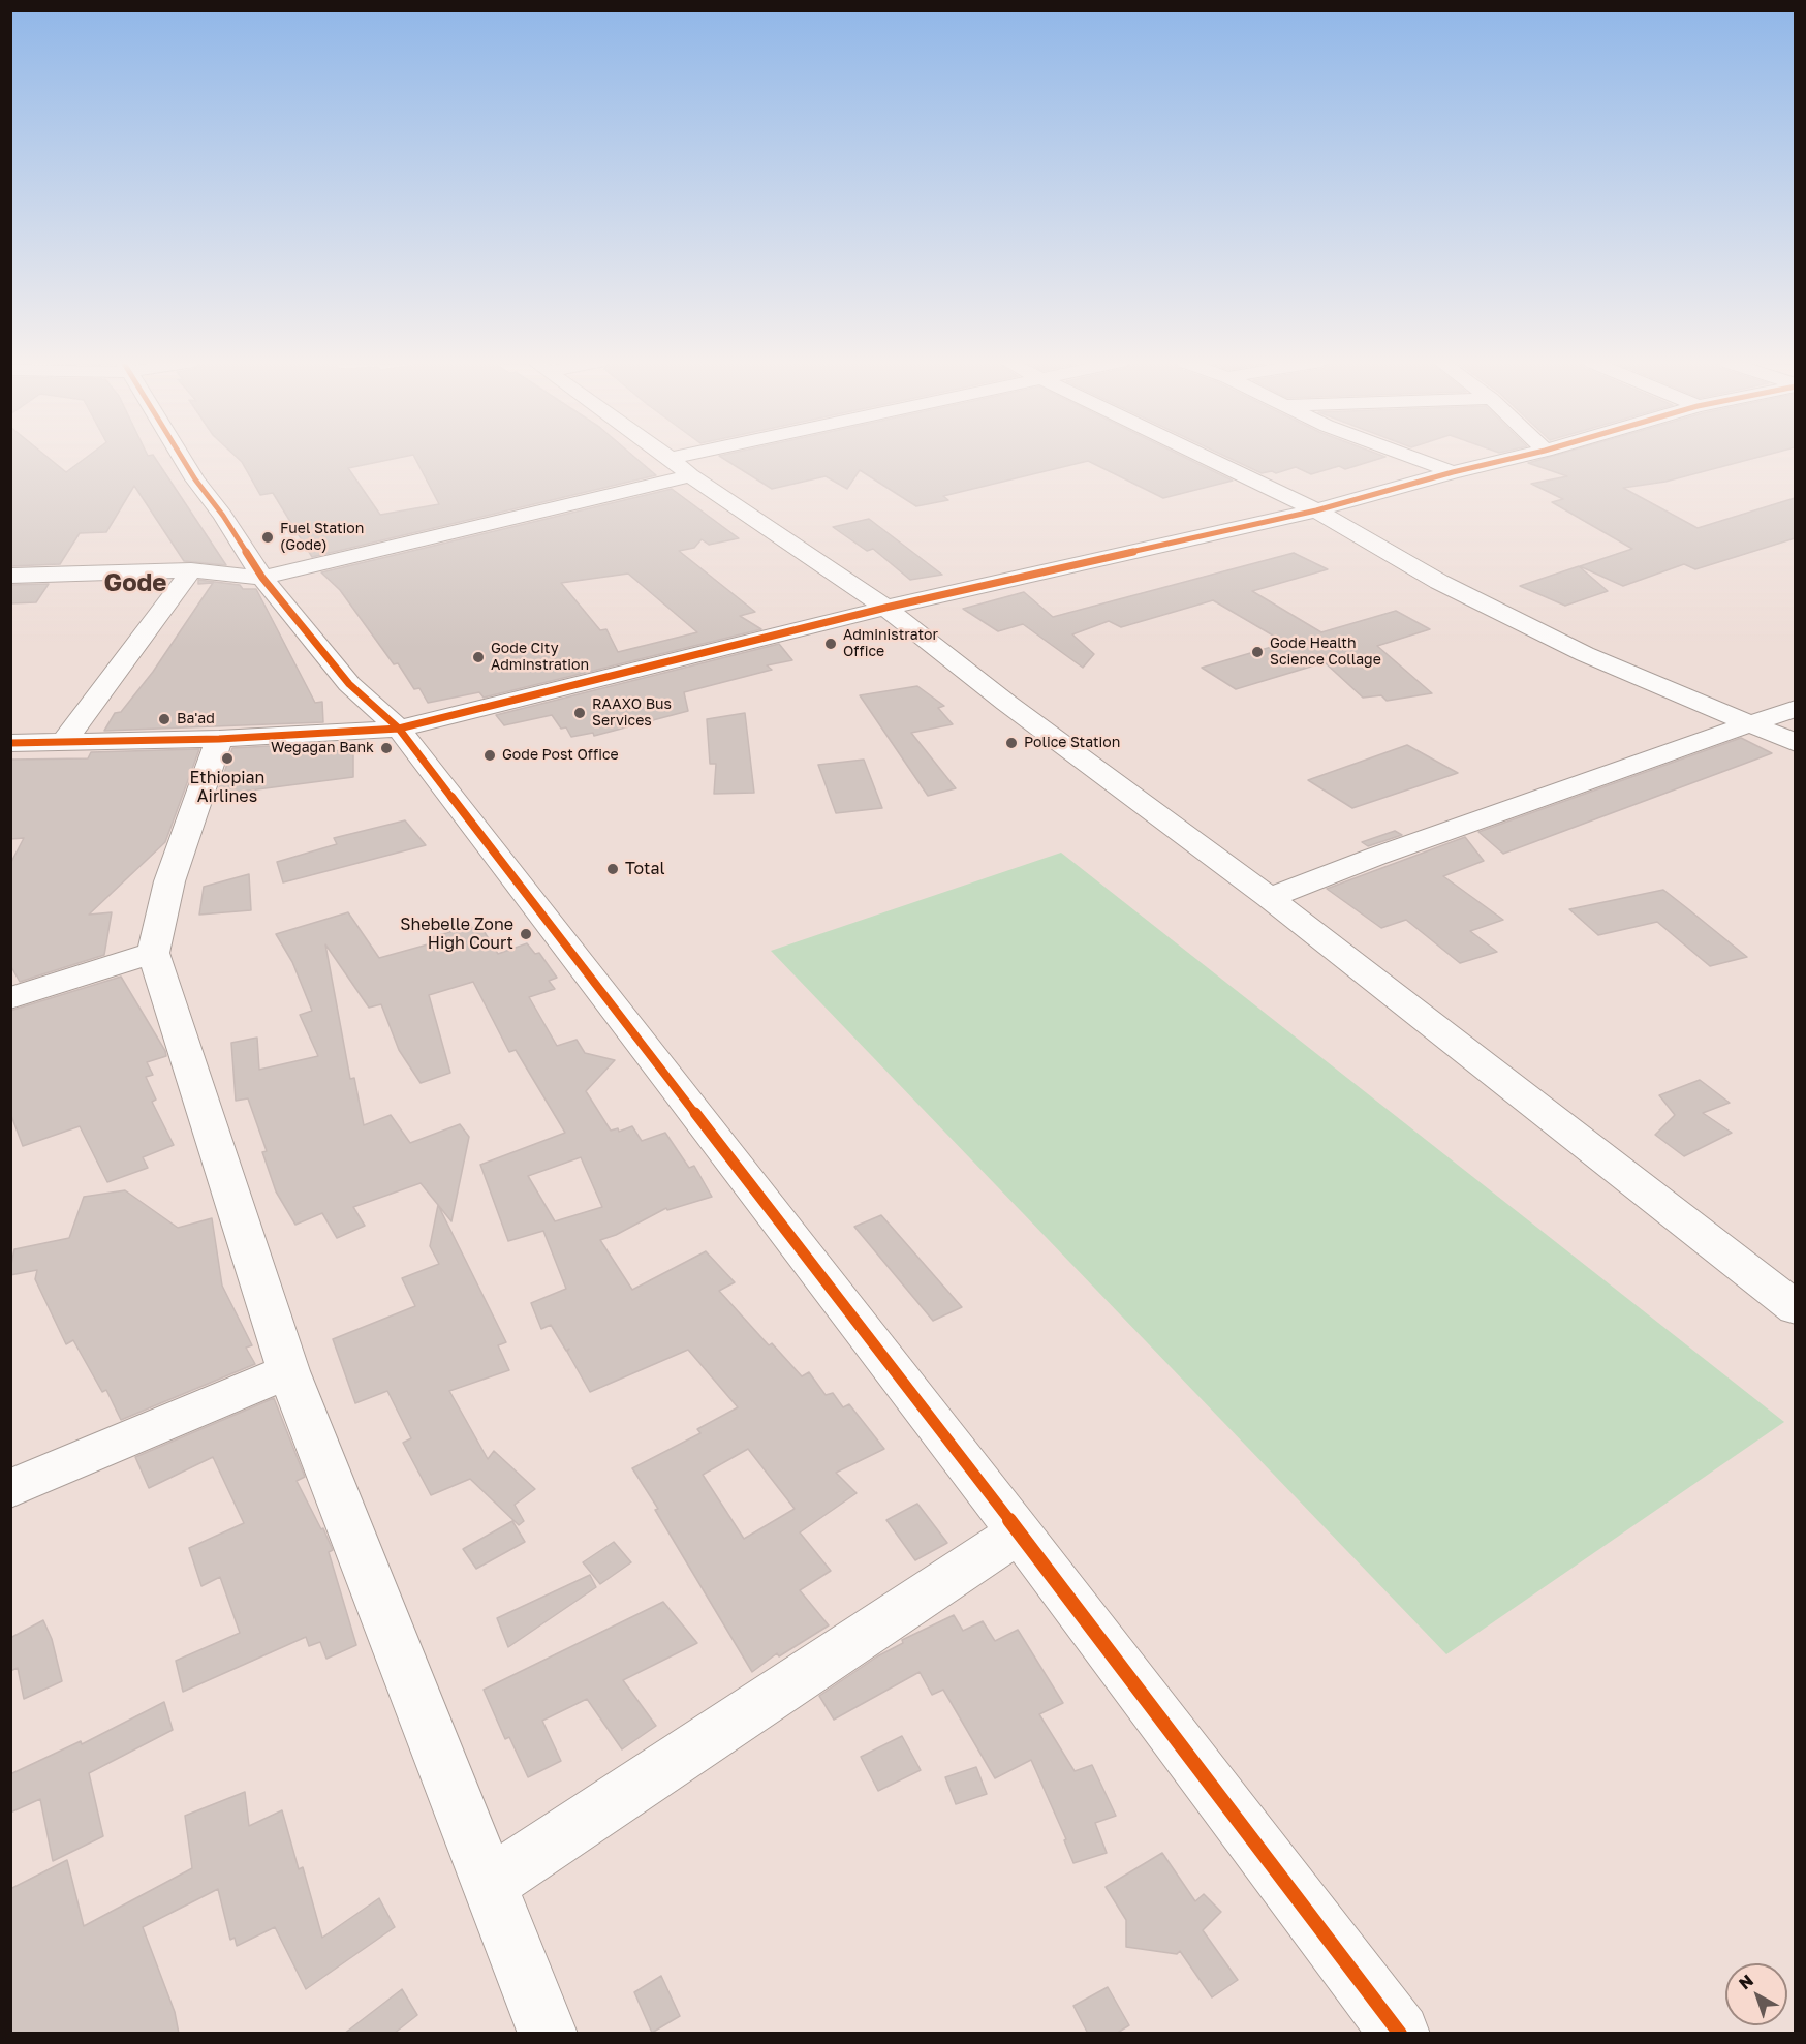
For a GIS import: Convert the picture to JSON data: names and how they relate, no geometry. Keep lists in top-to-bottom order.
{
  "districts": ["Gode"],
  "places": [
    "Fuel Station (Gode)",
    "Administrator Office",
    "Gode Health Science Collage",
    "Gode City Adminstration",
    "RAAXO Bus Services",
    "Ba'ad",
    "Police Station",
    "Wegagan Bank",
    "Gode Post Office",
    "Ethiopian Airlines",
    "Total",
    "Shebelle Zone High Court"
  ],
  "north": "top left"
}
